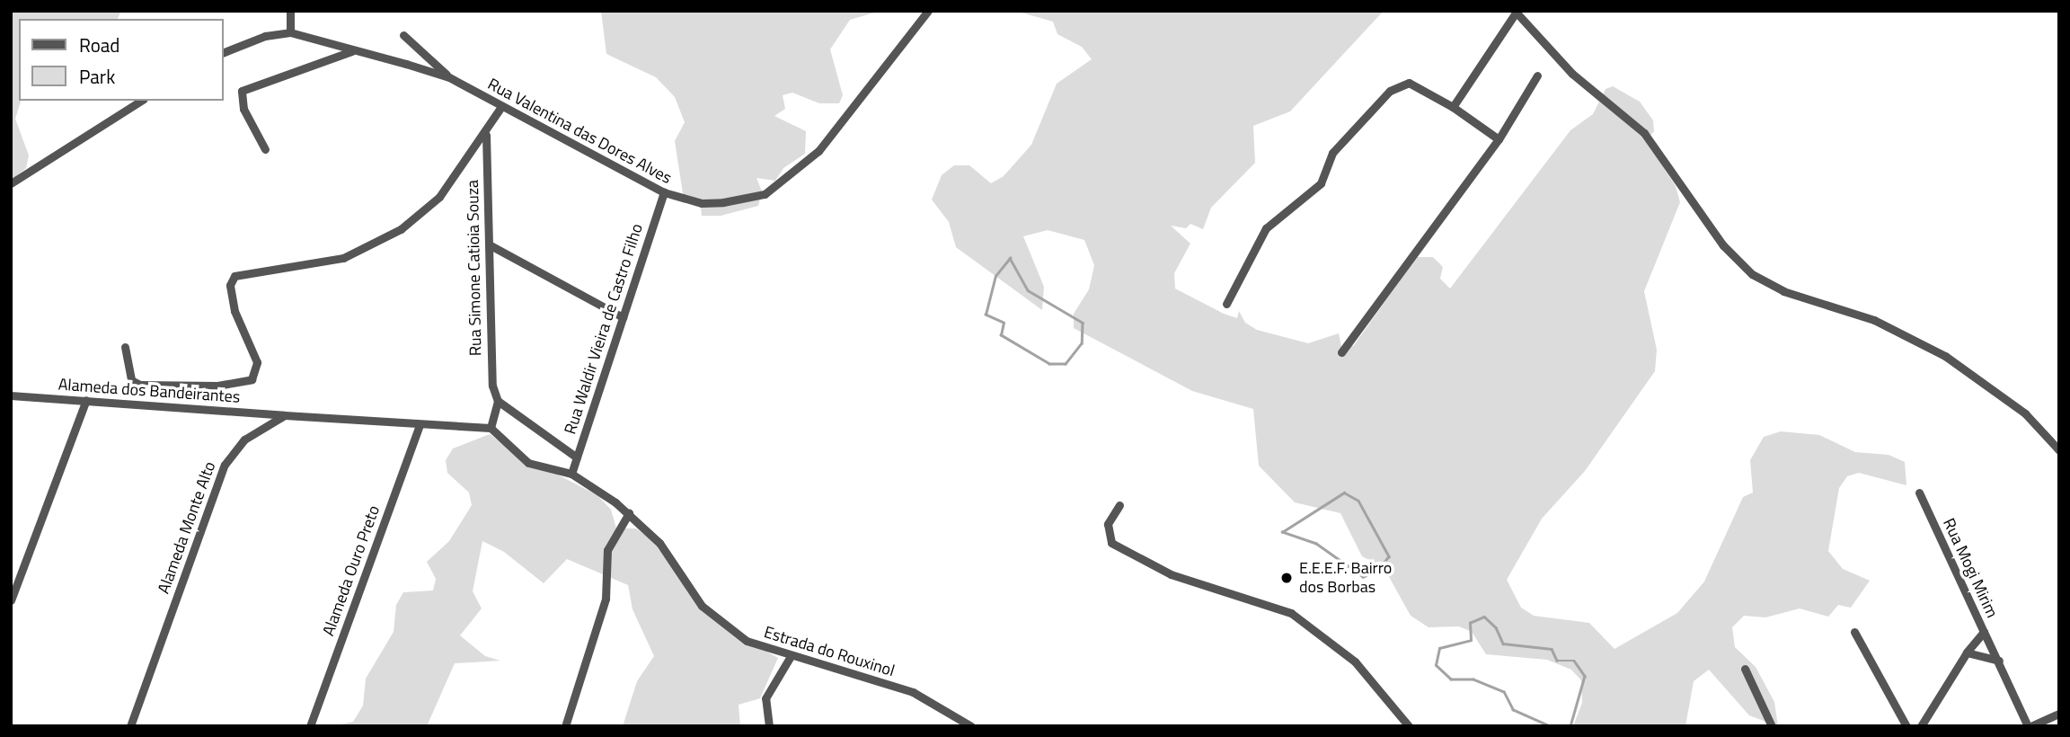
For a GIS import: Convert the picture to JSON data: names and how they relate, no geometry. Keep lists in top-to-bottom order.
{
  "streets": {
    "street": [
      "Rua Valentina das Dores Alves",
      "Rua Simone Catioia Souza",
      "Rua Waldir Vieira de Castro Filho",
      "Alameda dos Bandeirantes",
      "Alameda Monte Alto",
      "Rua Mogi Mirim",
      "Alameda Ouro Preto",
      "Estrada do Rouxinol"
    ]
  },
  "crossings": [
    ["Rua Valentina das Dores Alves", "Rua Waldir Vieira de Castro Filho"],
    ["Rua Simone Catioia Souza", "Estrada do Rouxinol"],
    ["Rua Waldir Vieira de Castro Filho", "Estrada do Rouxinol"],
    ["Alameda dos Bandeirantes", "Alameda Monte Alto"]
  ],
  "places": ["E.E.E.F. Bairro dos Borbas"],
  "legend": ["Road", "Park"]
}
